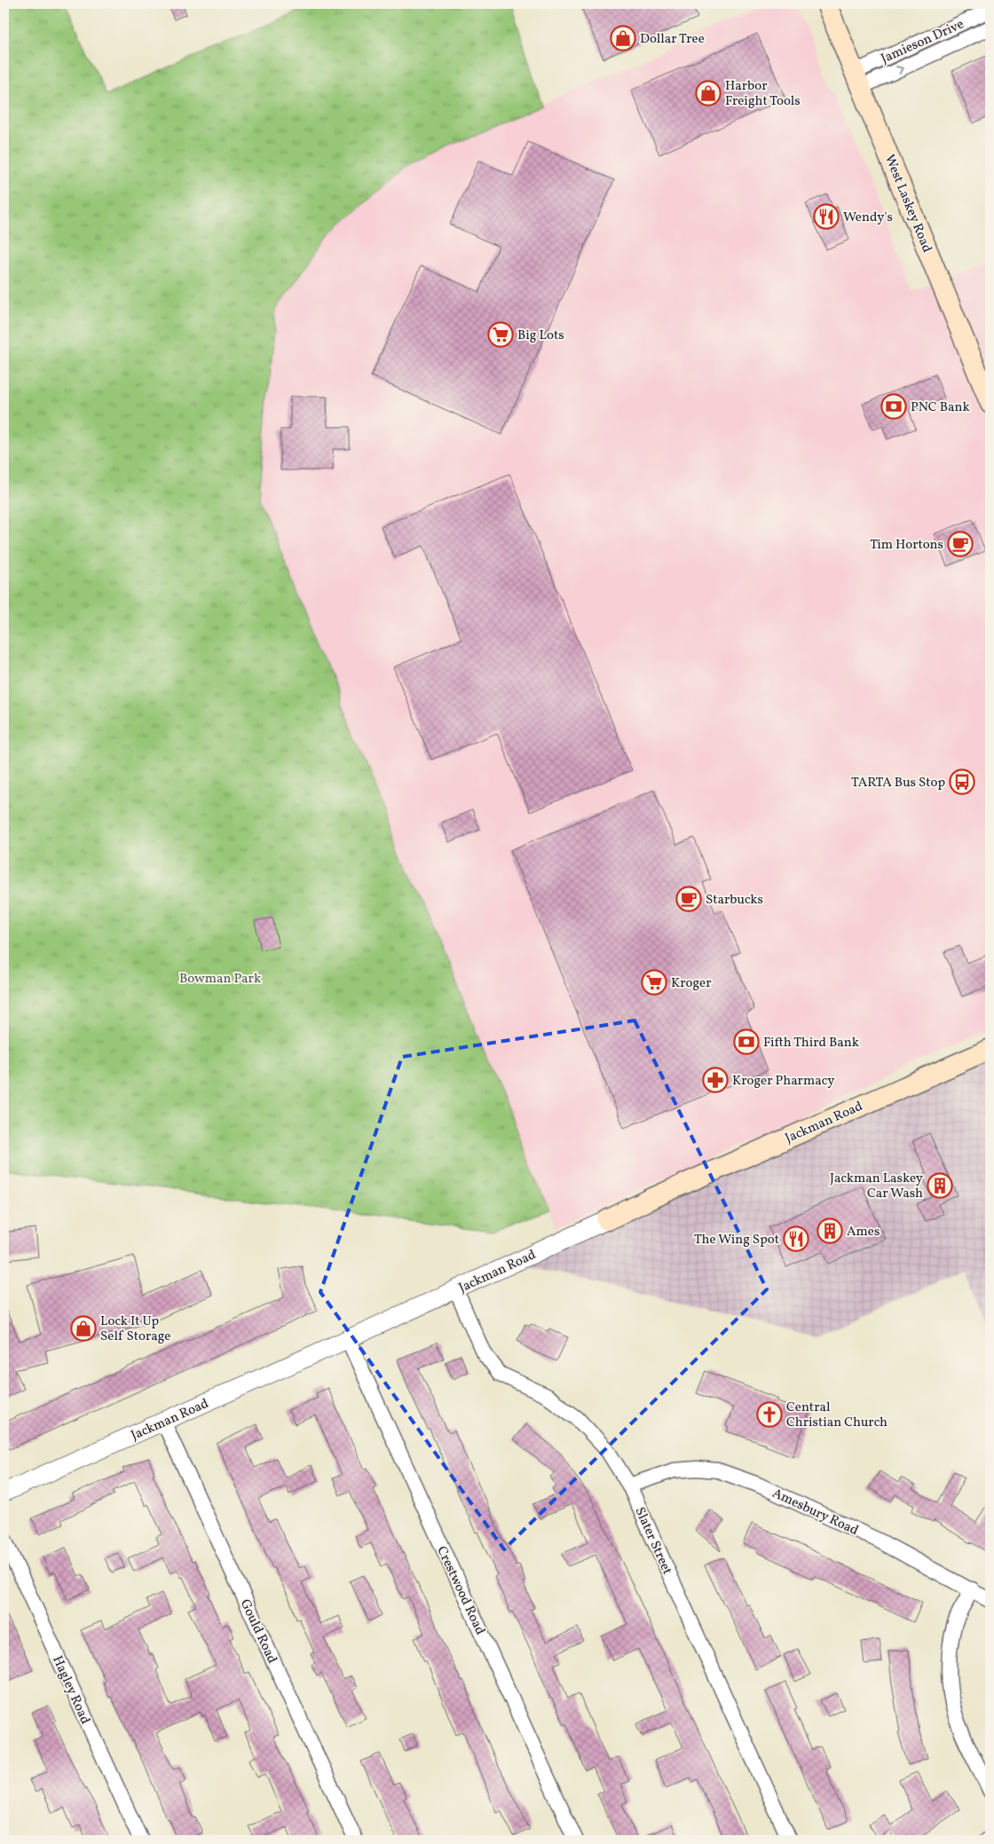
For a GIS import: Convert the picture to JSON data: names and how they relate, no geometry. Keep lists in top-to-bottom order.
{
  "streets": {
    "main road": ["West Laskey Road", "Jackman Road"],
    "street": [
      "Jamieson Drive",
      "Amesbury Road",
      "Slater Street",
      "Crestwood Road",
      "Gould Road",
      "Hagley Road"
    ]
  },
  "crossings": [
    ["Jamieson Drive", "West Laskey Road"],
    ["Jackman Road", "Slater Street"],
    ["Jackman Road", "Crestwood Road"],
    ["Jackman Road", "Gould Road"],
    ["Amesbury Road", "Slater Street"]
  ],
  "parks": ["Bowman Park"],
  "places": {
    "shop": ["Dollar Tree", "Harbor Freight Tools", "Lock It Up Self Storage"],
    "restaurant": ["Wendy's", "The Wing Spot"],
    "supermarket": ["Big Lots", "Kroger"],
    "bank": ["PNC Bank", "Fifth Third Bank"],
    "cafe": ["Tim Hortons", "Starbucks"],
    "bus stop": ["TARTA Bus Stop"],
    "pharmacy": ["Kroger Pharmacy"],
    "building": ["Jackman Laskey Car Wash", "Ames"],
    "church": ["Central Christian Church"]
  }
}
